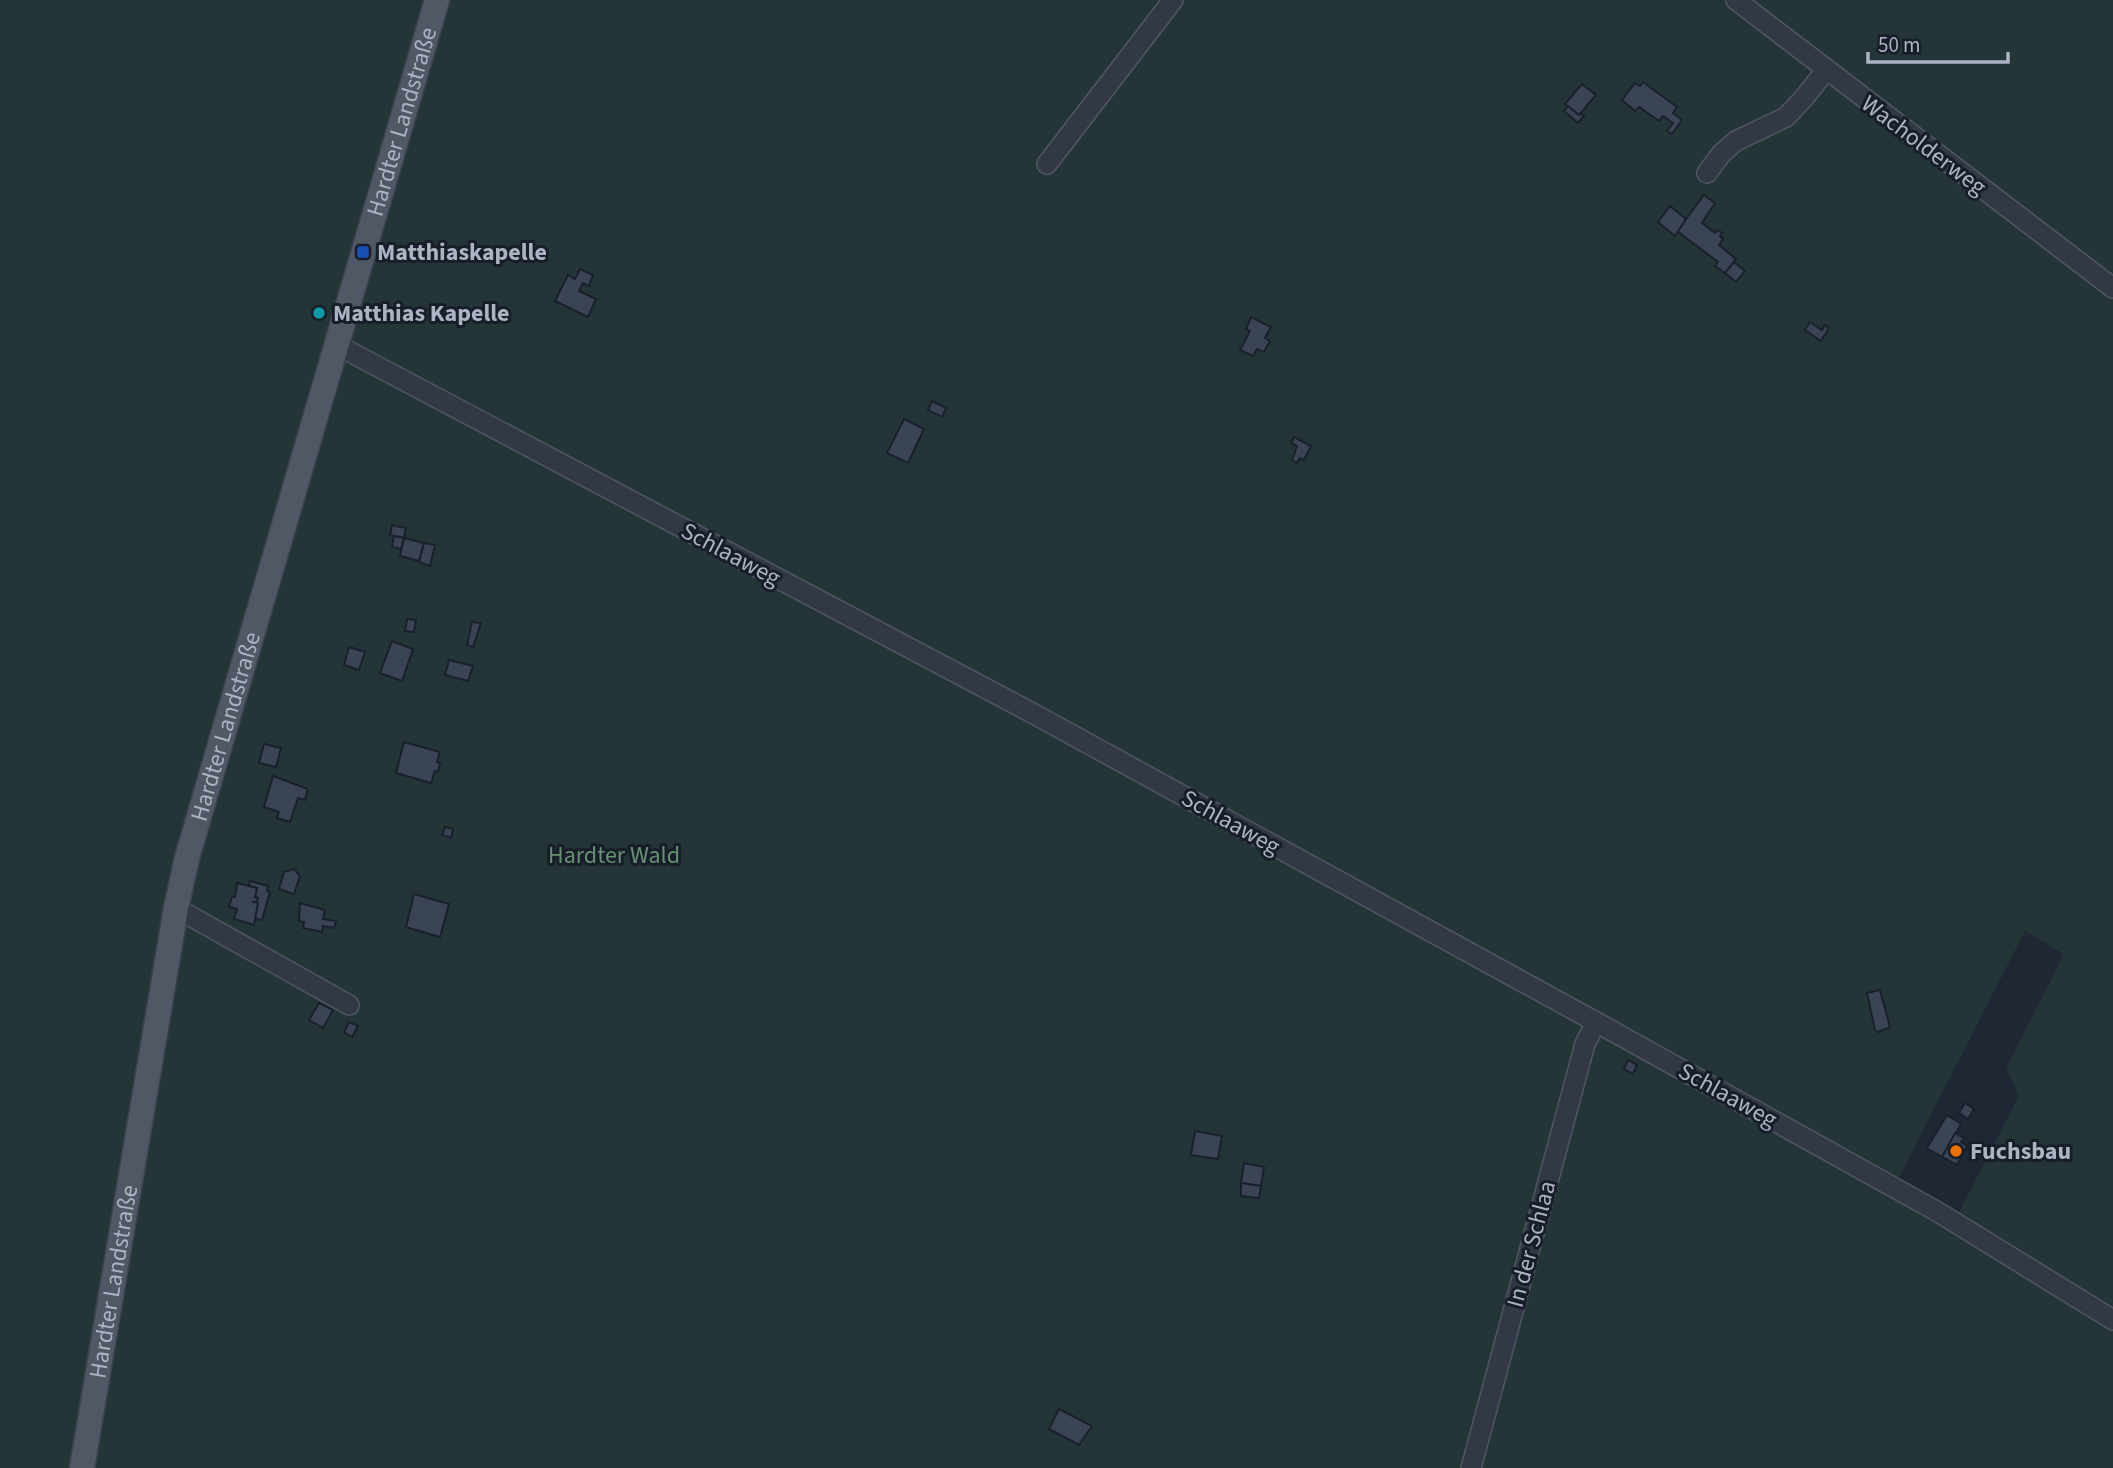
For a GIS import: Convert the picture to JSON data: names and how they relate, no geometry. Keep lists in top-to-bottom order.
{
  "streets": {
    "main road": ["Hardter Landstraße"],
    "lane": ["Wacholderweg", "Schlaaweg", "In der Schlaa"]
  },
  "crossings": [
    ["Hardter Landstraße", "Schlaaweg"],
    ["Schlaaweg", "In der Schlaa"]
  ],
  "parks": ["Hardter Wald"],
  "places": {
    "transit": ["Matthiaskapelle"],
    "other": ["Matthias Kapelle", "Fuchsbau"]
  },
  "scale_bar": "50 m"
}
